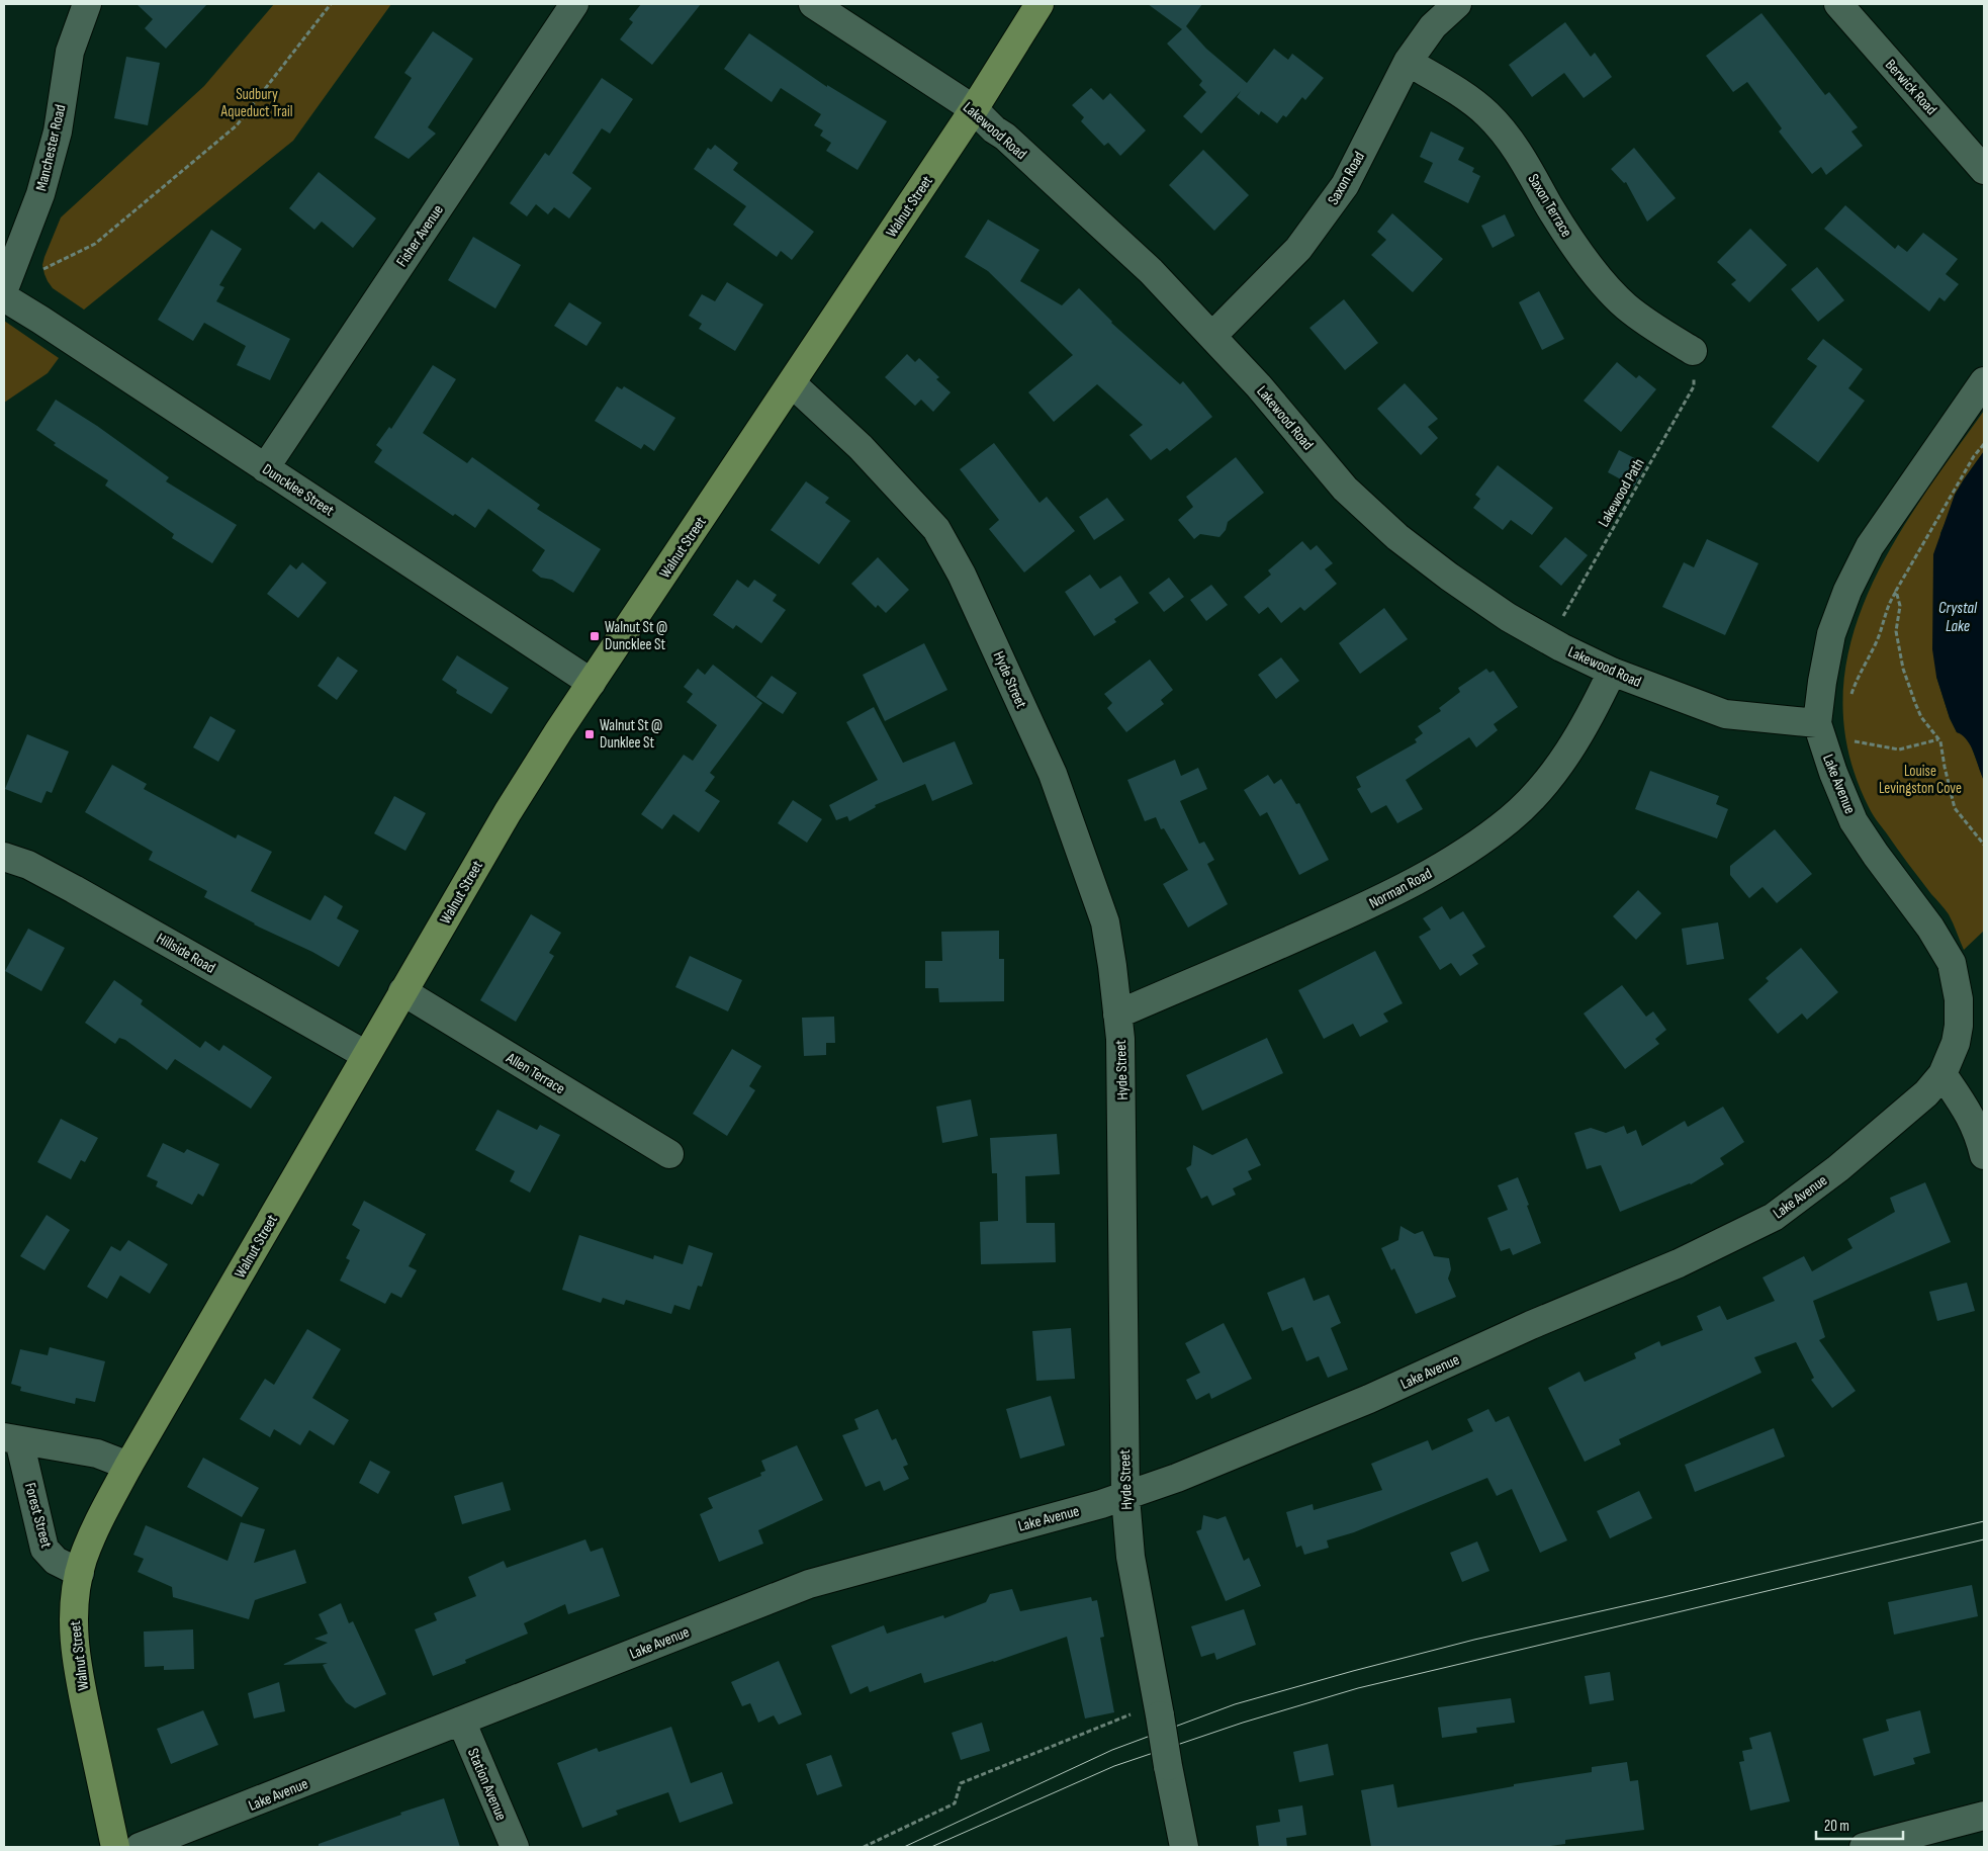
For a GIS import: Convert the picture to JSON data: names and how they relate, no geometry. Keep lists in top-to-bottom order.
{
  "streets": {
    "main road": ["Walnut Street"],
    "street": [
      "Berwick Road",
      "Lakewood Road",
      "Manchester Road",
      "Saxon Road",
      "Saxon Terrace",
      "Fisher Avenue",
      "Duncklee Street",
      "Hyde Street",
      "Lake Avenue",
      "Norman Road",
      "Hillside Road",
      "Allen Terrace",
      "Forest Street",
      "Station Avenue"
    ],
    "path": ["Lakewood Path"]
  },
  "crossings": [
    ["Lakewood Road", "Saxon Road"],
    ["Lakewood Road", "Walnut Street"],
    ["Lakewood Road", "Lakewood Path"],
    ["Lakewood Road", "Lake Avenue"],
    ["Lakewood Road", "Norman Road"],
    ["Manchester Road", "Duncklee Street"],
    ["Saxon Road", "Saxon Terrace"],
    ["Saxon Terrace", "Lakewood Path"],
    ["Walnut Street", "Duncklee Street"],
    ["Walnut Street", "Hyde Street"],
    ["Walnut Street", "Hillside Road"],
    ["Walnut Street", "Allen Terrace"],
    ["Walnut Street", "Forest Street"],
    ["Fisher Avenue", "Duncklee Street"],
    ["Hyde Street", "Lake Avenue"],
    ["Hyde Street", "Norman Road"],
    ["Lake Avenue", "Station Avenue"]
  ],
  "water": ["Crystal Lake"],
  "parks": ["Sudbury Aqueduct Trail", "Louise Levingston Cove"],
  "places": {
    "transit": ["Walnut St @ Duncklee St", "Walnut St @ Dunklee St"]
  },
  "scale_bar": "20 m"
}
